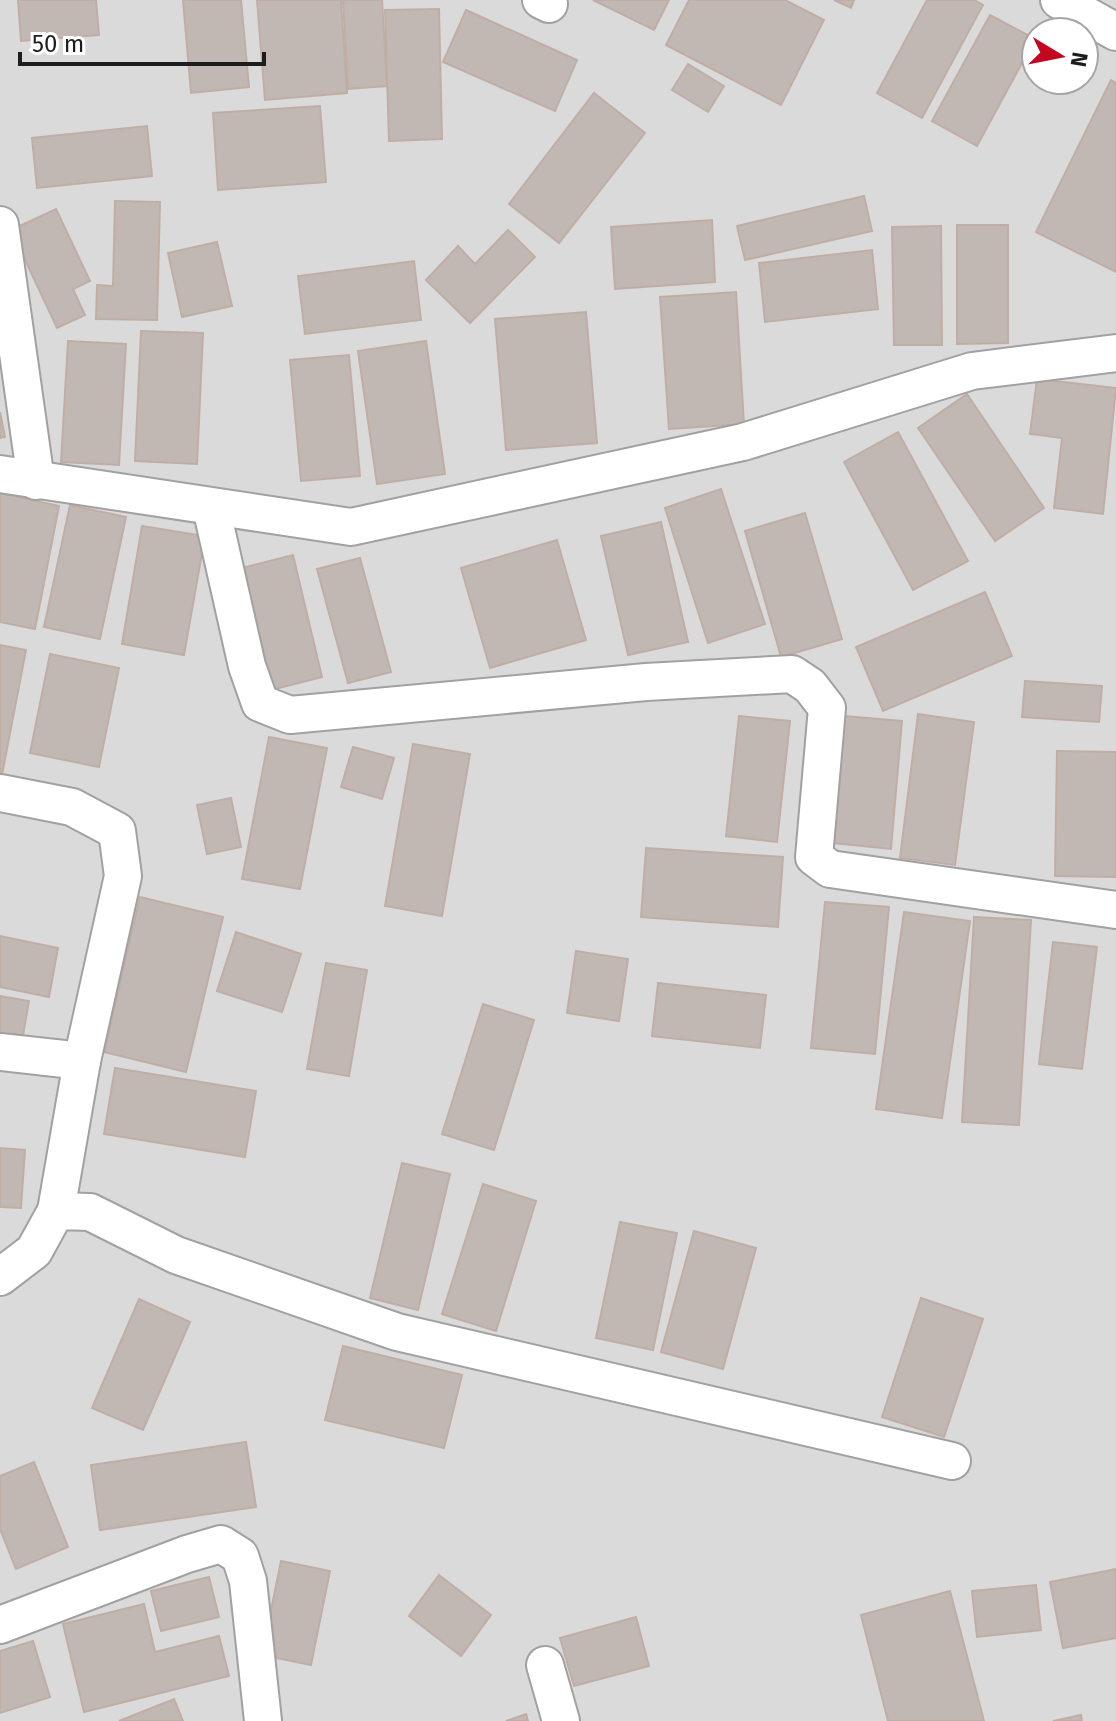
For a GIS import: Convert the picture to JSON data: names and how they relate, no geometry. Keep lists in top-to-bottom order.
{
  "scale_bar": "50 m",
  "north": "right"
}
